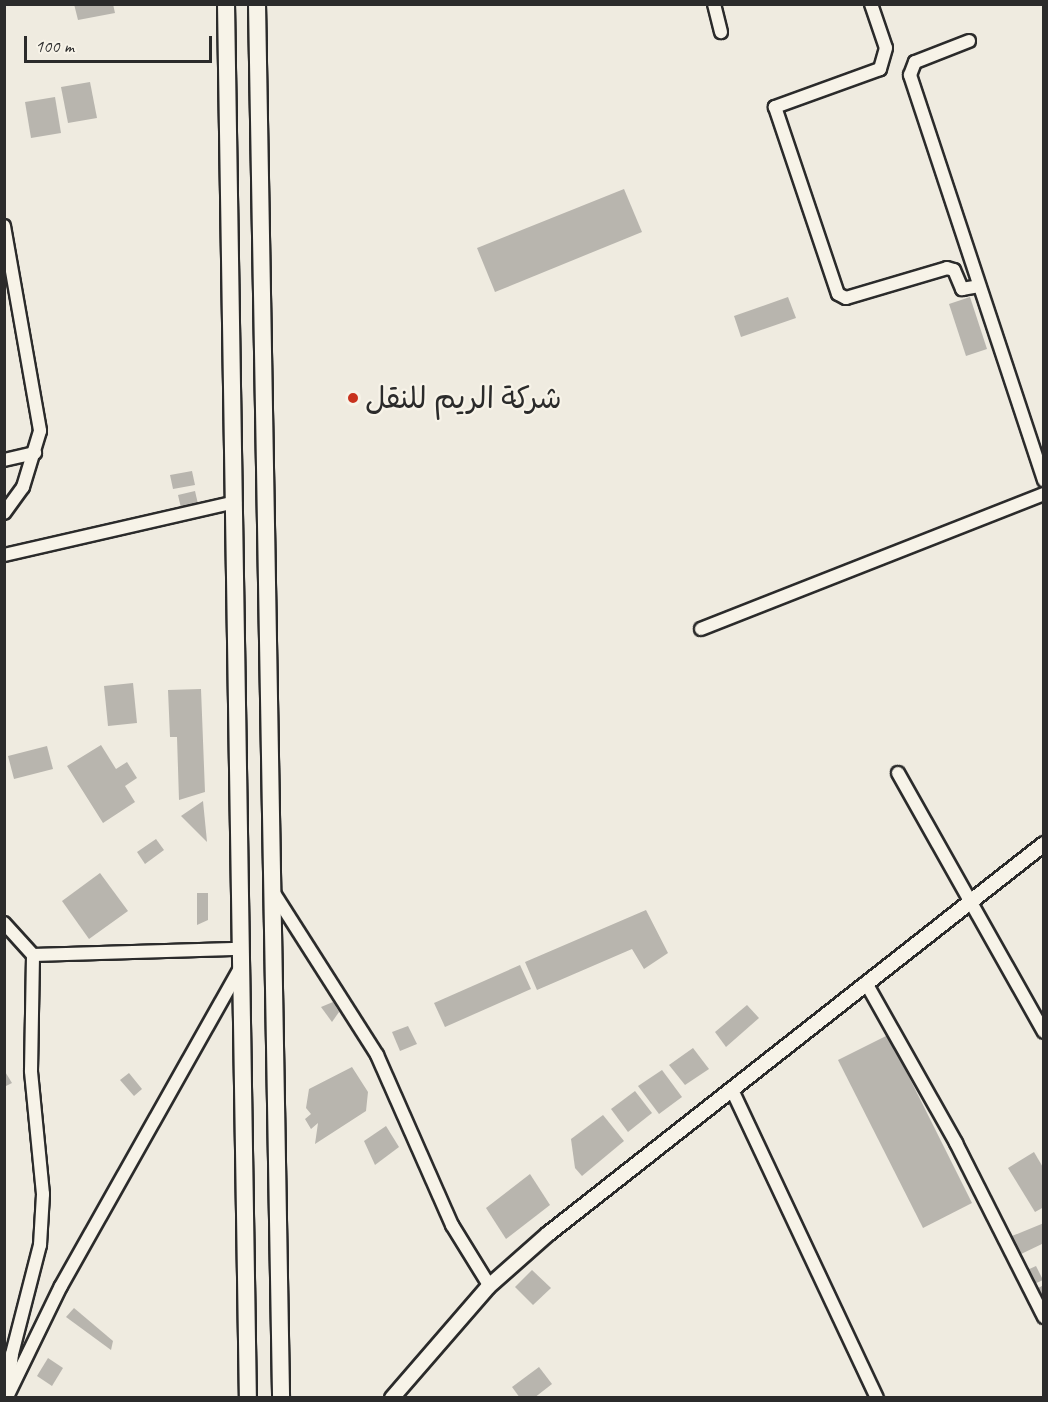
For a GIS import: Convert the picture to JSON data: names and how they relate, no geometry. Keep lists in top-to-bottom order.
{
  "places": ["شركة الريم للنقل"],
  "scale_bar": "100 m"
}
